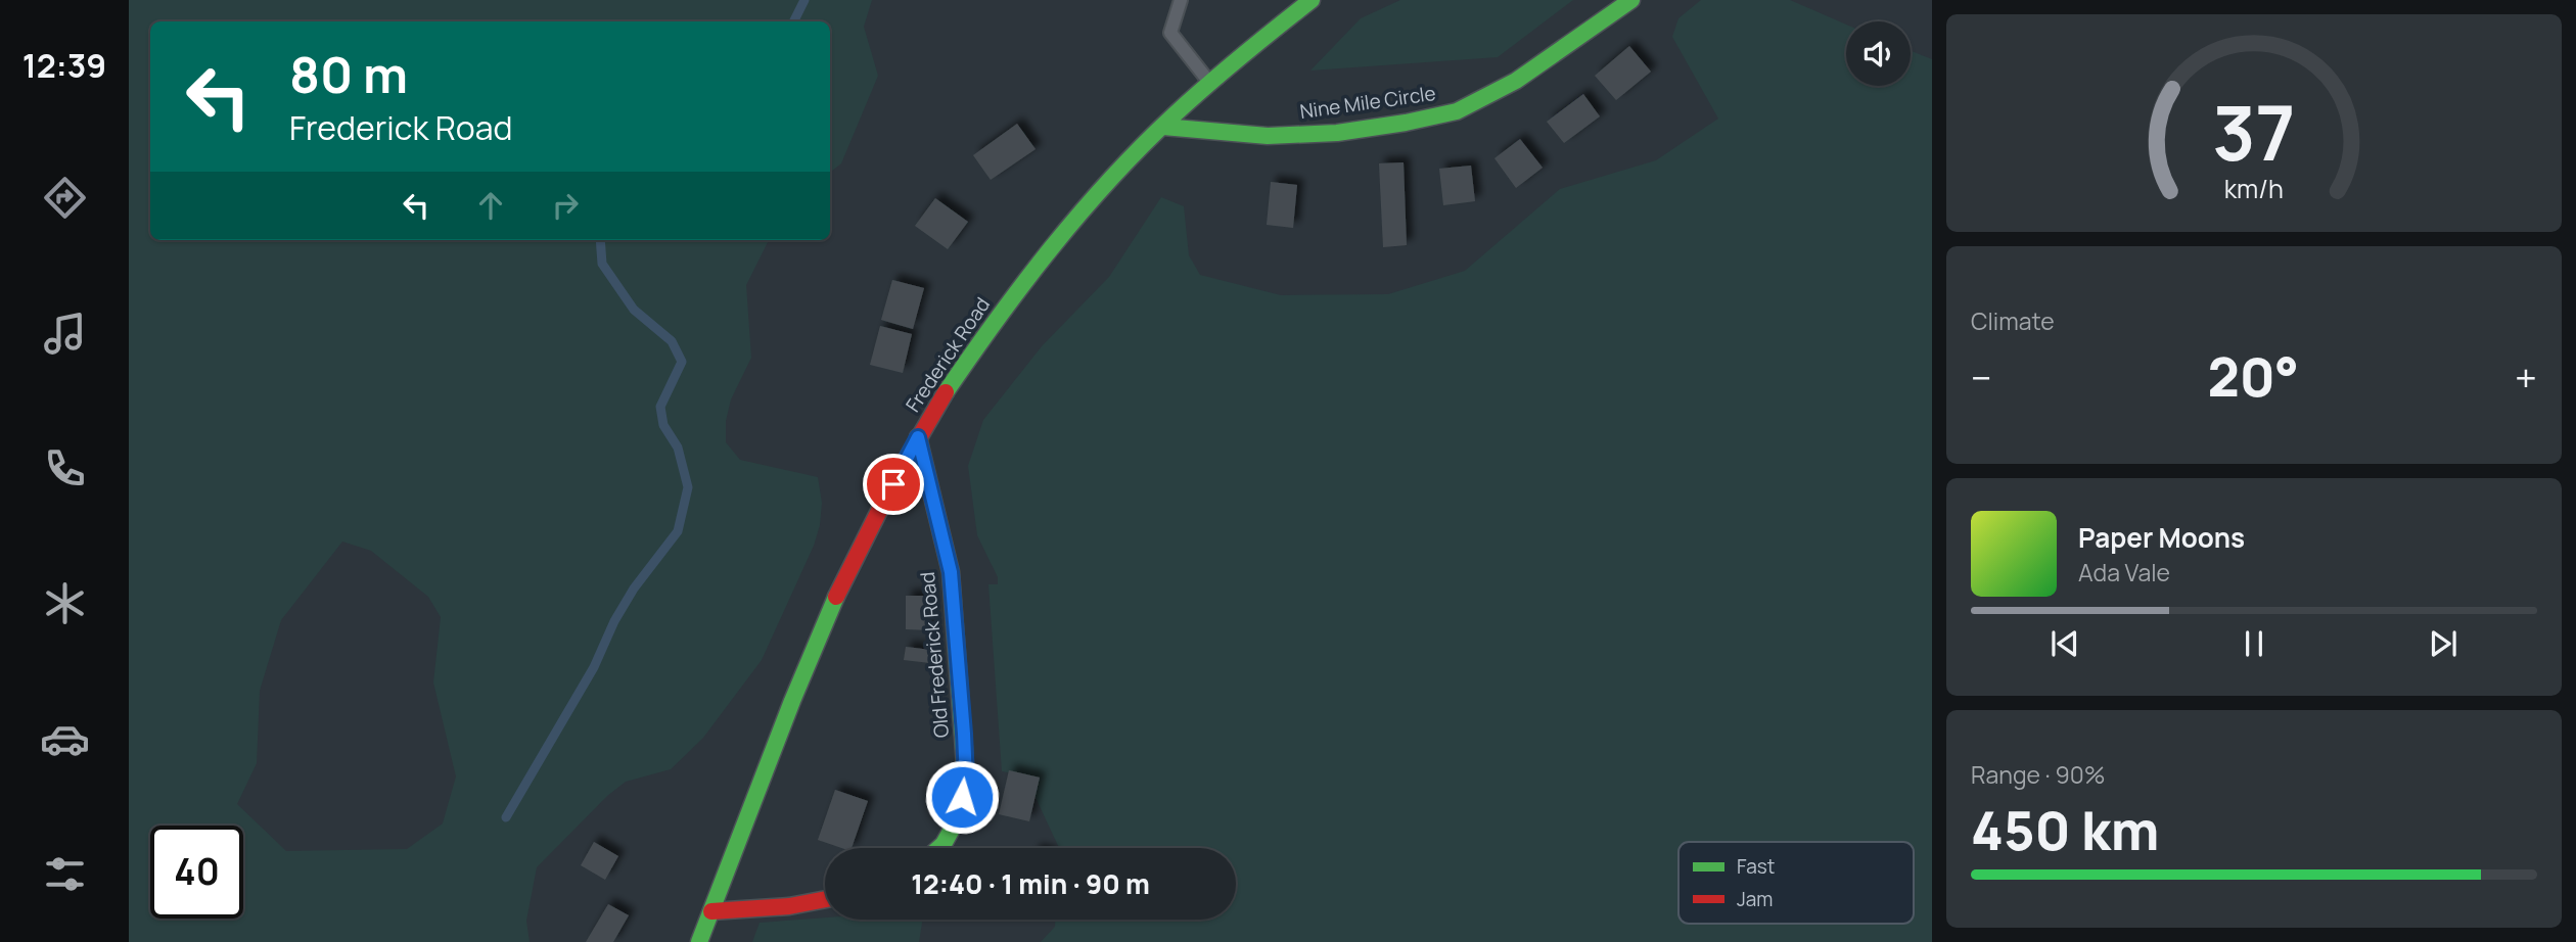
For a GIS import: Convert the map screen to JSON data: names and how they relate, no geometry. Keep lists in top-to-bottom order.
{
  "streets": {
    "main road": ["Nine Mile Circle", "Frederick Road", "Old Frederick Road"]
  },
  "crossings": [
    ["Nine Mile Circle", "Frederick Road"],
    ["Frederick Road", "Old Frederick Road"]
  ],
  "legend": ["Fast", "Jam"],
  "page": {
    "tabs": "12:39",
    "turn": ["80 m", "Frederick Road"],
    "tile": [
      "Climate",
      ["Range · 90%", "450 km"]
    ],
    "heat": ["−", "20°", "+"],
    "song": ["Paper Moons", "Ada Vale"],
    "limit": "40",
    "trip": "12:40 · 1 min · 90 m",
    "gauge": ["37", "km/h"]
  }
}
